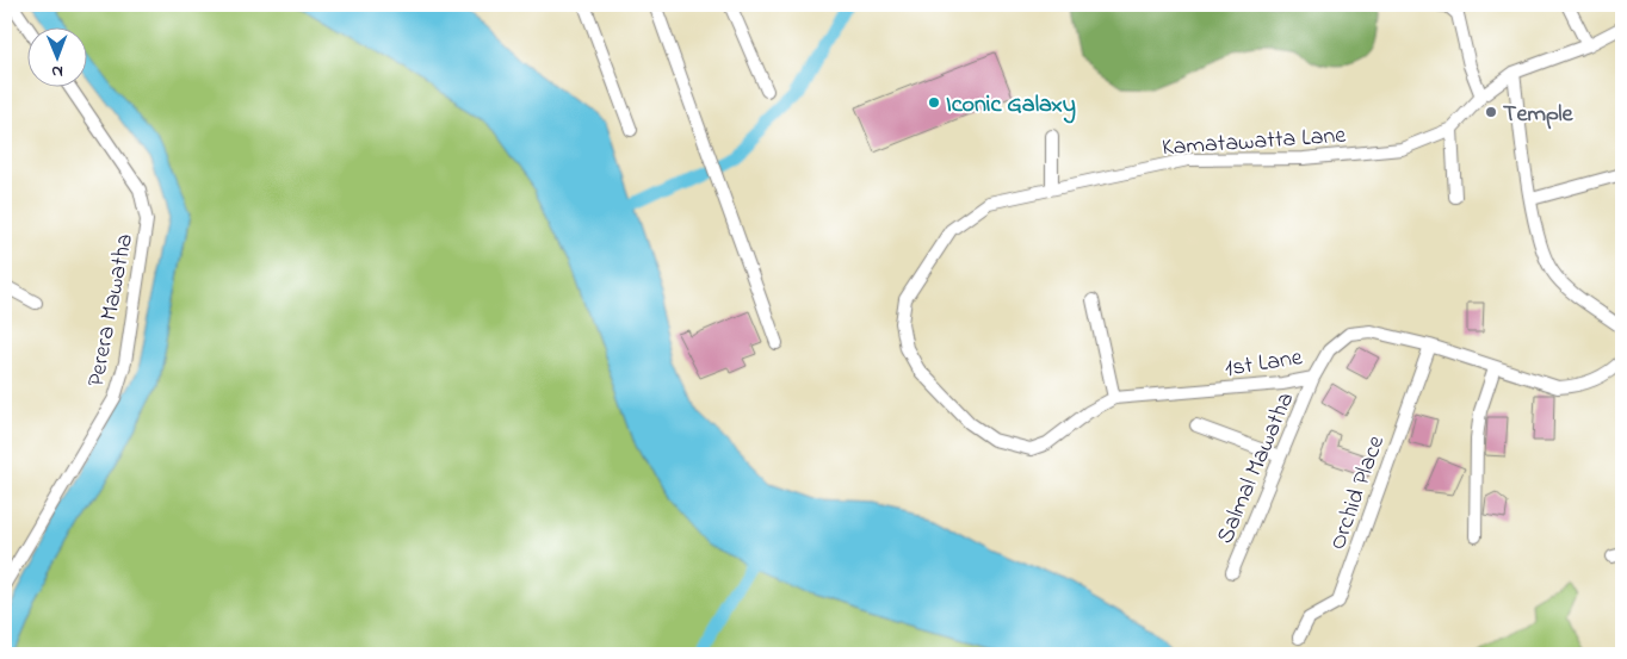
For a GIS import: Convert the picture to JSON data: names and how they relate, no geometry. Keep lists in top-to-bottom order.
{
  "streets": {
    "street": [
      "Kamatawatta Lane",
      "Perera Mawatha",
      "1st Lane",
      "Salmal Mawatha",
      "Orchid Place"
    ]
  },
  "crossings": [
    ["Kamatawatta Lane", "1st Lane"],
    ["1st Lane", "Salmal Mawatha"],
    ["1st Lane", "Orchid Place"]
  ],
  "places": ["Iconic Galaxy", "Temple"],
  "north": "bottom"
}
